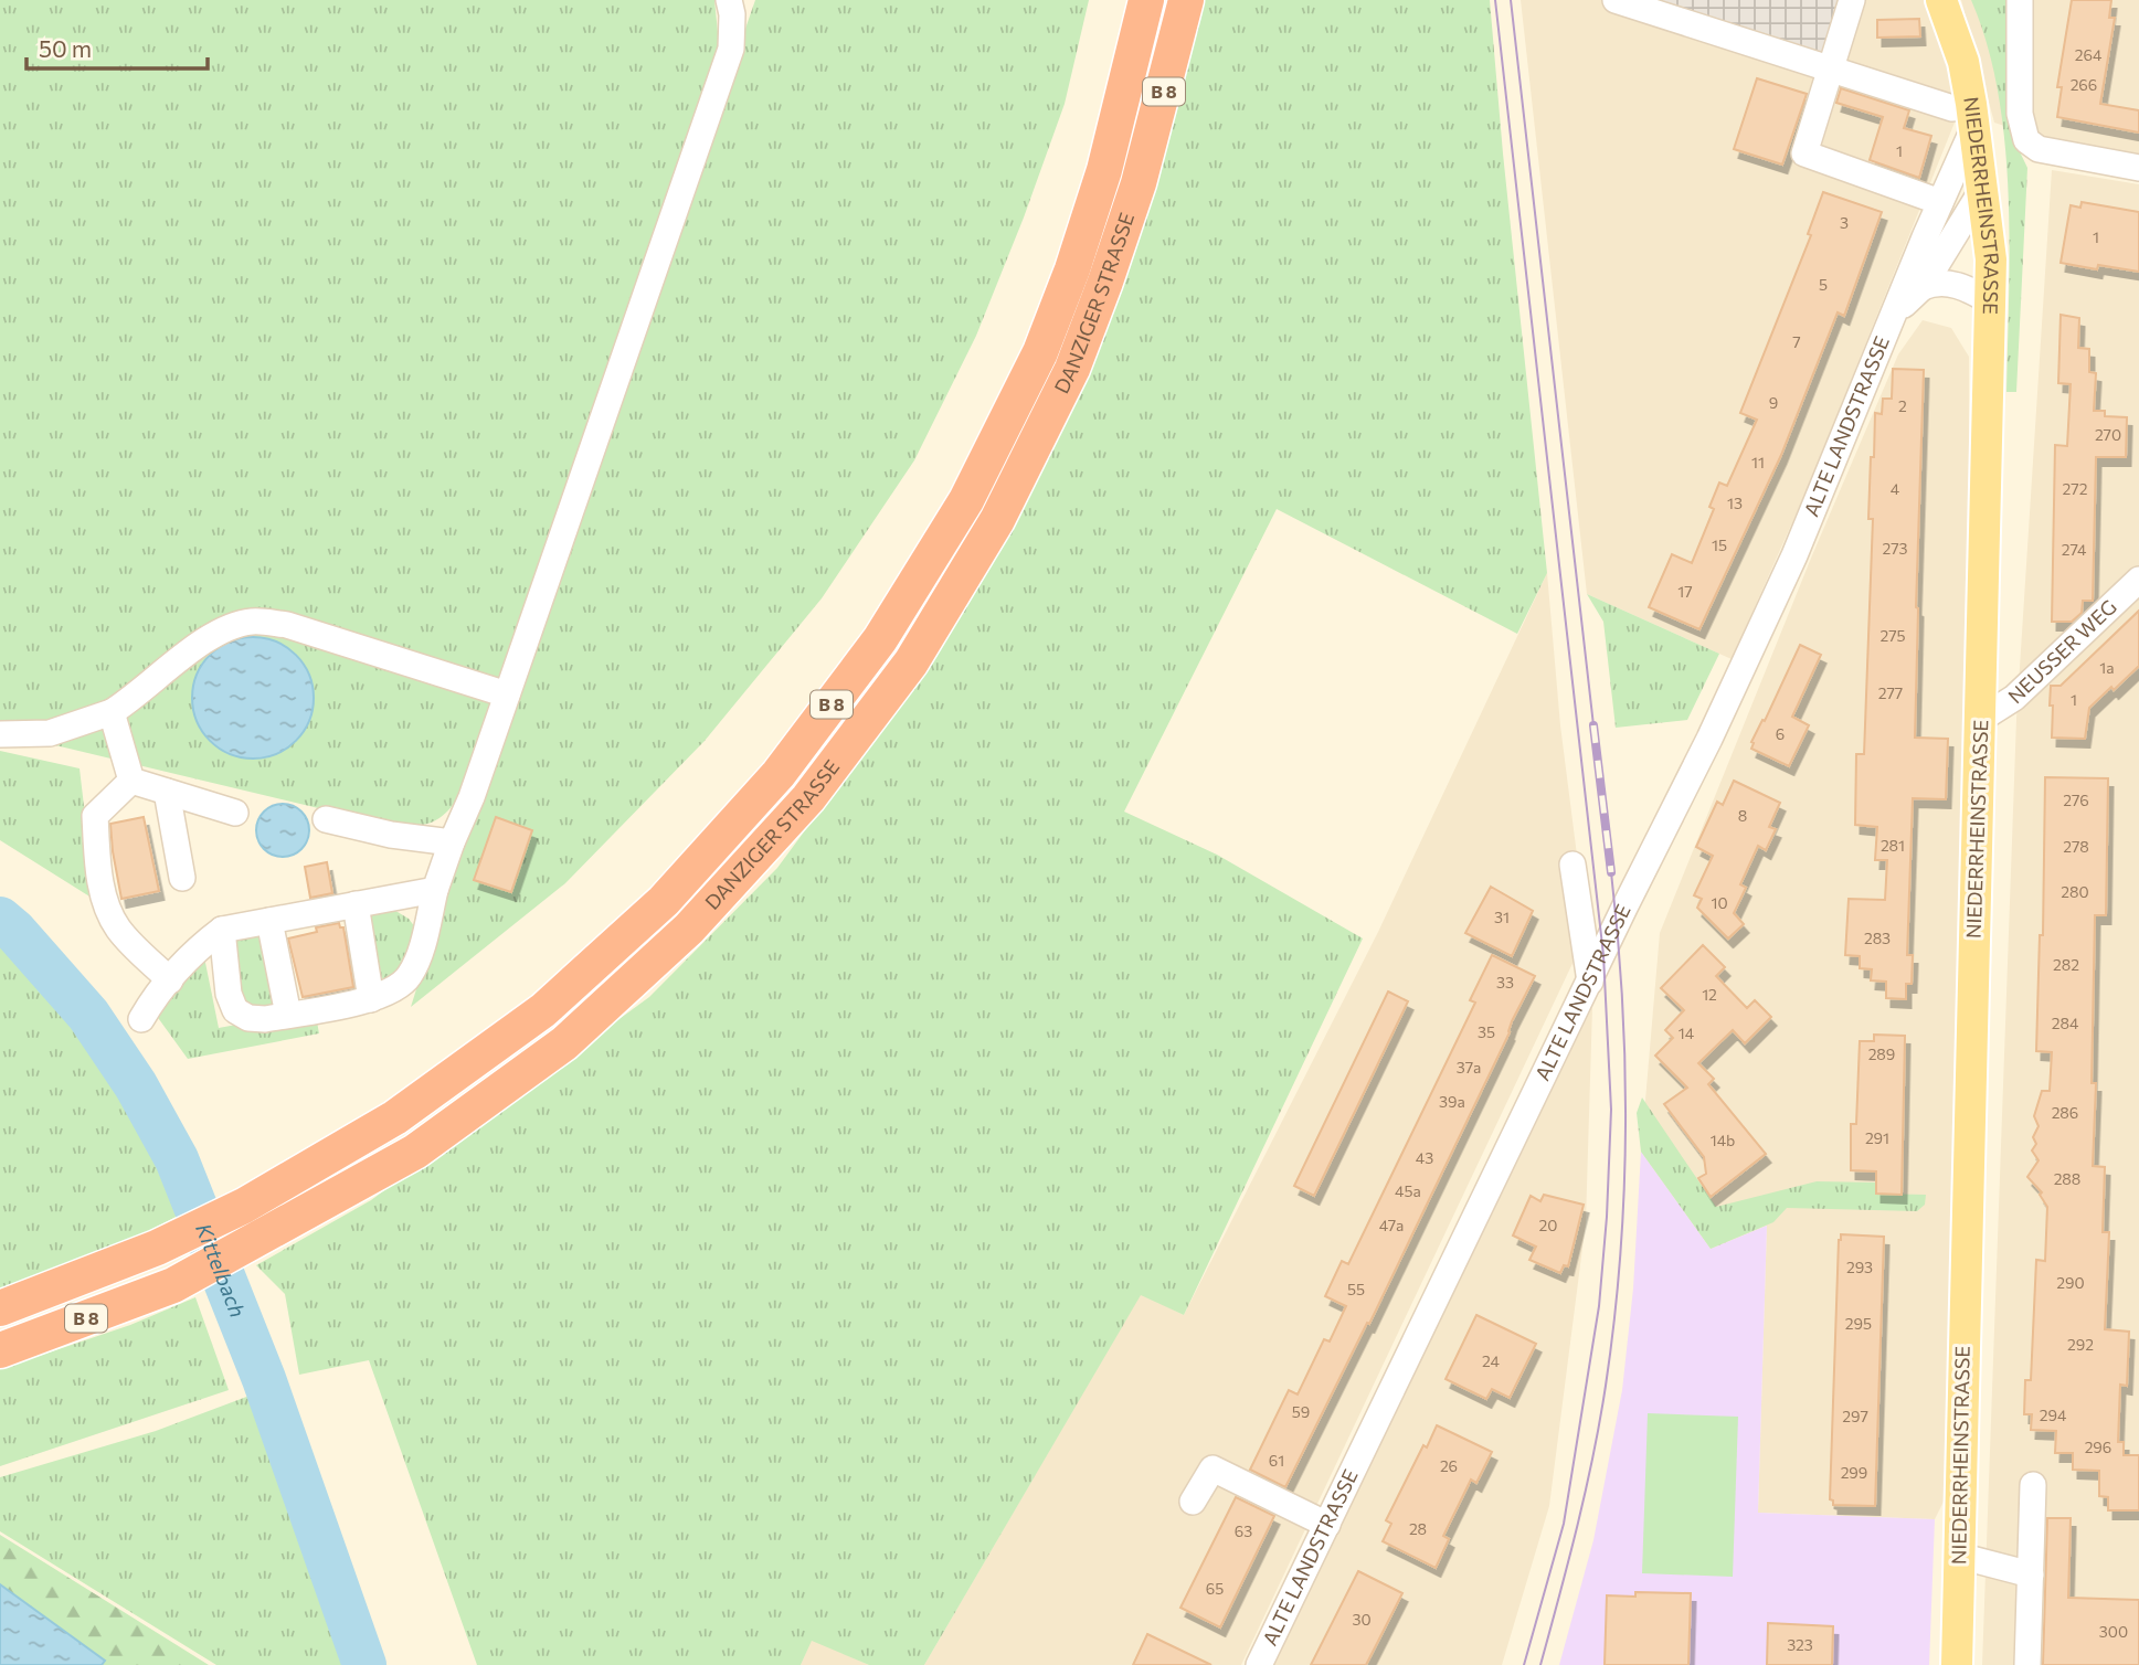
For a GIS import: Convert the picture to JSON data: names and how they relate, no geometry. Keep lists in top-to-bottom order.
{
  "streets": {
    "highway": ["B 8", "DANZIGER STRASSE"],
    "main road": ["NIEDERRHEINSTRASSE"],
    "street": ["ALTE LANDSTRASSE", "NEUSSER WEG"]
  },
  "crossings": [
    ["NIEDERRHEINSTRASSE", "ALTE LANDSTRASSE"],
    ["NIEDERRHEINSTRASSE", "NEUSSER WEG"]
  ],
  "water": ["Kittelbach"],
  "house_numbers": [
    "264",
    "266",
    "1",
    "3",
    "1",
    "5",
    "7",
    "9",
    "2",
    "270",
    "11",
    "4",
    "272",
    "13",
    "15",
    "273",
    "274",
    "17",
    "275",
    "1a",
    "277",
    "1",
    "6",
    "276",
    "8",
    "281",
    "278",
    "280",
    "10",
    "31",
    "283",
    "282",
    "33",
    "12",
    "284",
    "35",
    "14",
    "289",
    "37a",
    "39a",
    "286",
    "291",
    "14b",
    "43",
    "288",
    "45a",
    "47a",
    "20",
    "293",
    "290",
    "55",
    "295",
    "292",
    "24",
    "59",
    "294",
    "297",
    "296",
    "61",
    "26",
    "299",
    "28",
    "63",
    "65",
    "30",
    "300",
    "323"
  ],
  "scale_bar": "50 m"
}
